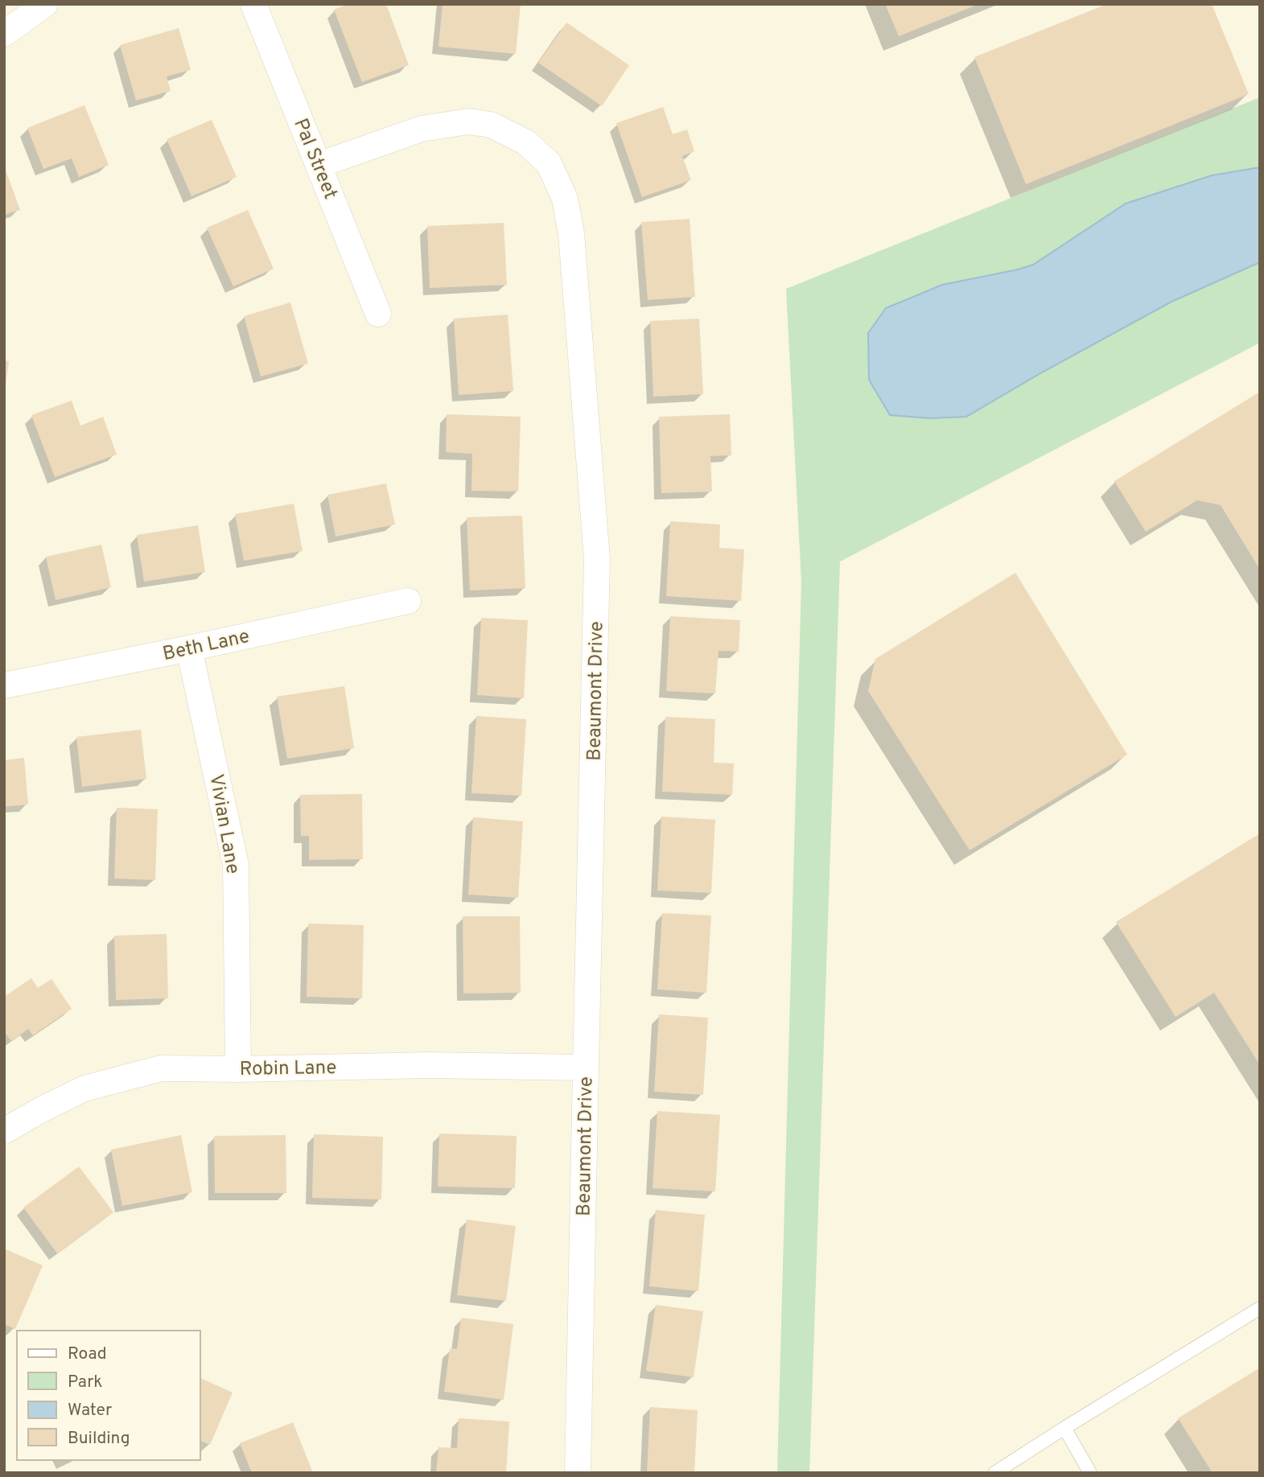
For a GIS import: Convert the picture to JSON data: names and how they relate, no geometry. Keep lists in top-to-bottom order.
{
  "streets": {
    "street": [
      "Pal Street",
      "Beth Lane",
      "Beaumont Drive",
      "Vivian Lane",
      "Robin Lane"
    ]
  },
  "crossings": [
    ["Pal Street", "Beaumont Drive"],
    ["Beth Lane", "Vivian Lane"],
    ["Beaumont Drive", "Robin Lane"],
    ["Vivian Lane", "Robin Lane"]
  ],
  "legend": [
    "Road",
    "Park",
    "Water",
    "Building"
  ]
}
